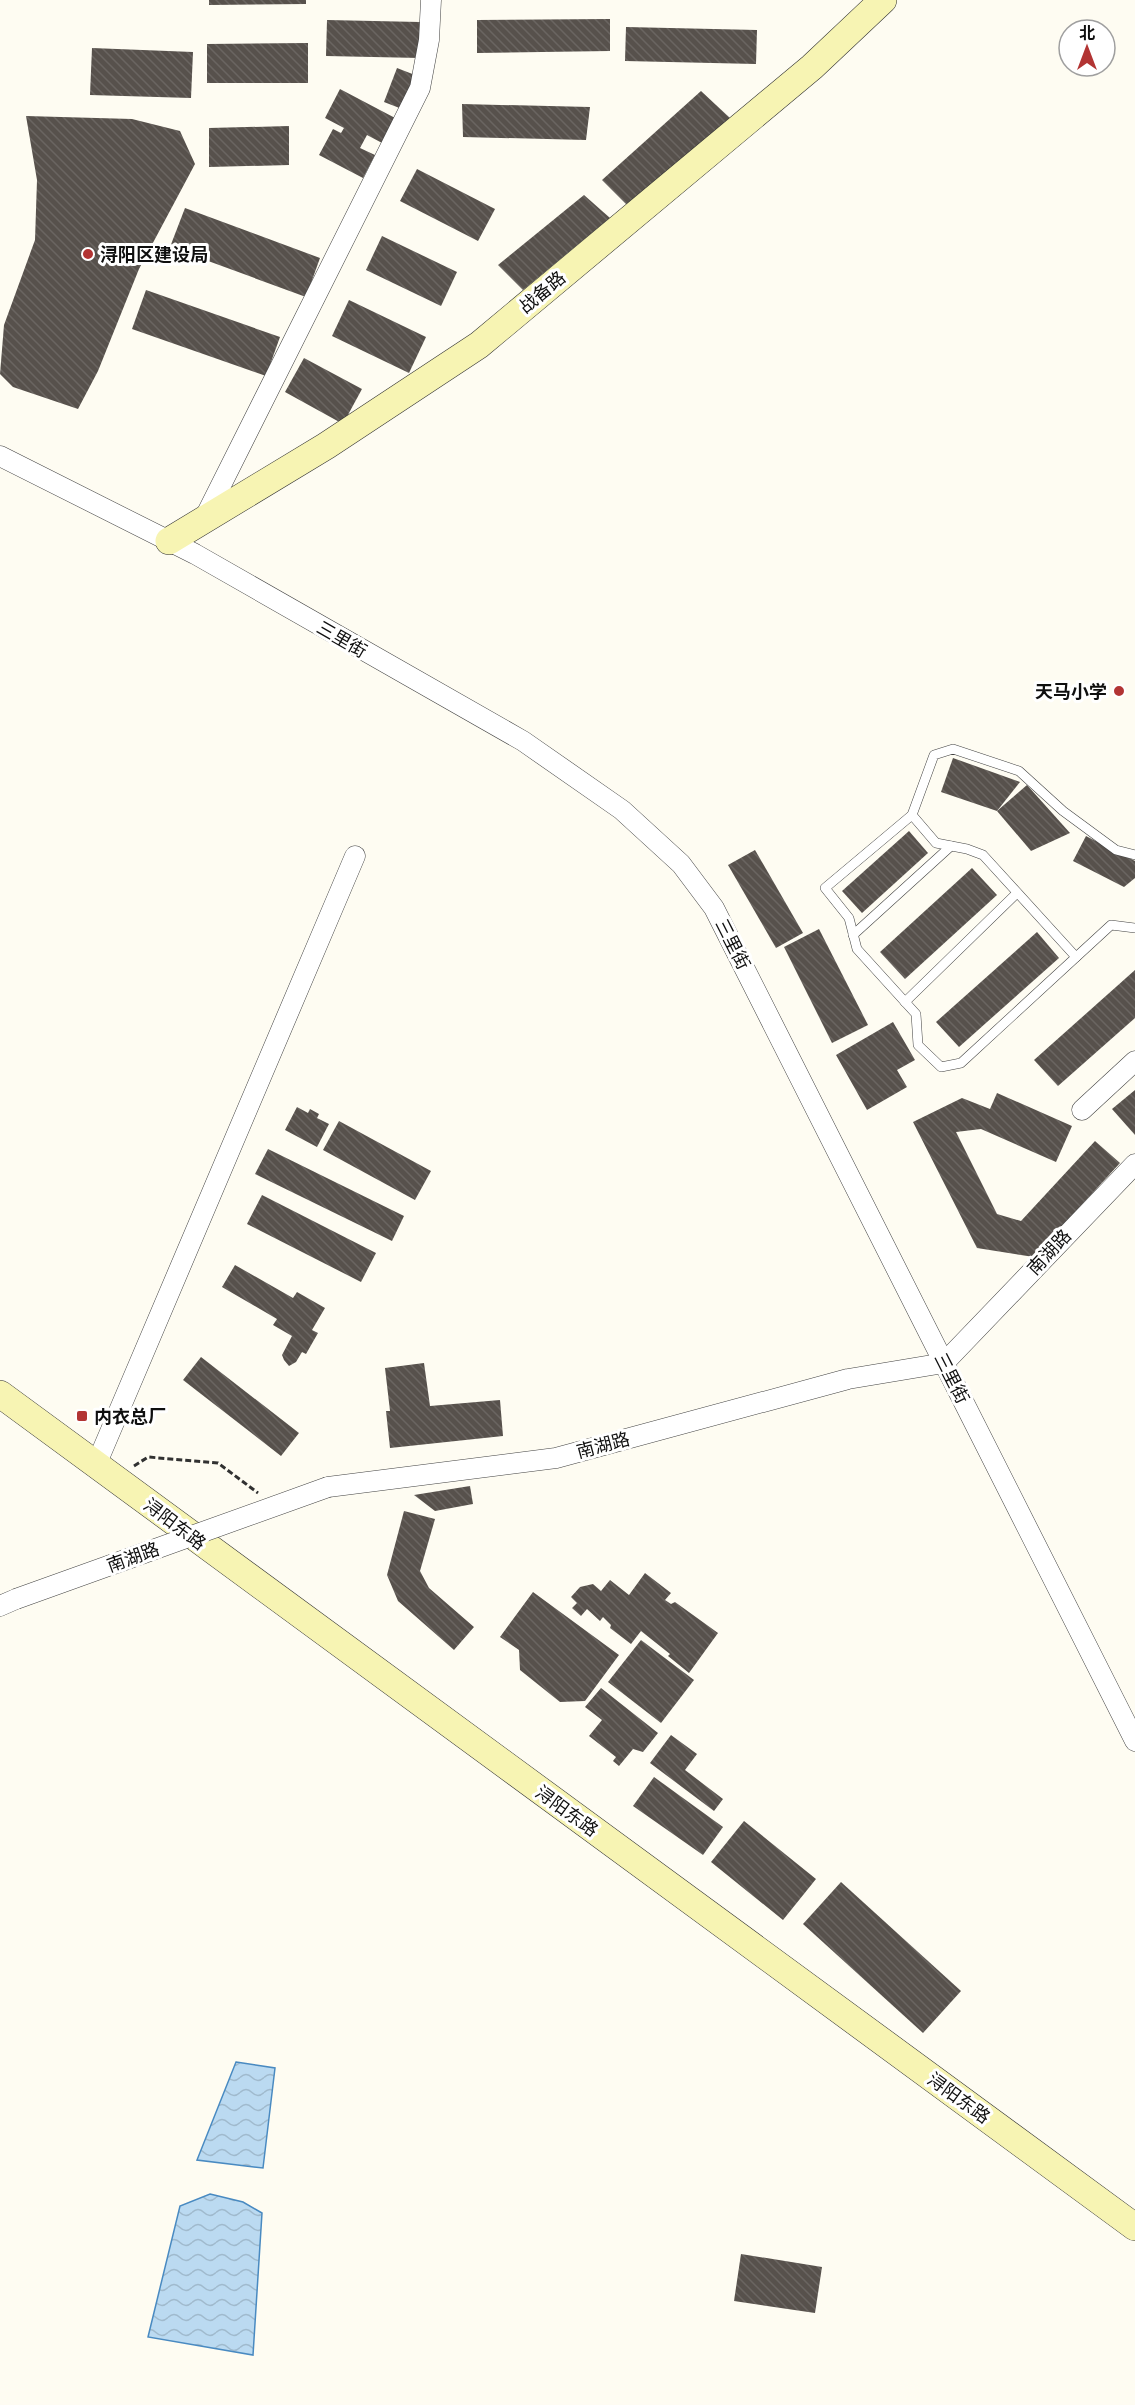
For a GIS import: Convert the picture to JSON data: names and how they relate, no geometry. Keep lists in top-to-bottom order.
{
  "streets": {
    "main road": ["战备路", "浔阳东路"],
    "street": ["三里街", "南湖路"]
  },
  "crossings": [
    ["战备路", "三里街"],
    ["三里街", "南湖路"]
  ],
  "places": {
    "other": ["浔阳区建设局", "天马小学"],
    "transit": ["内衣总厂"]
  },
  "north": "top"
}
